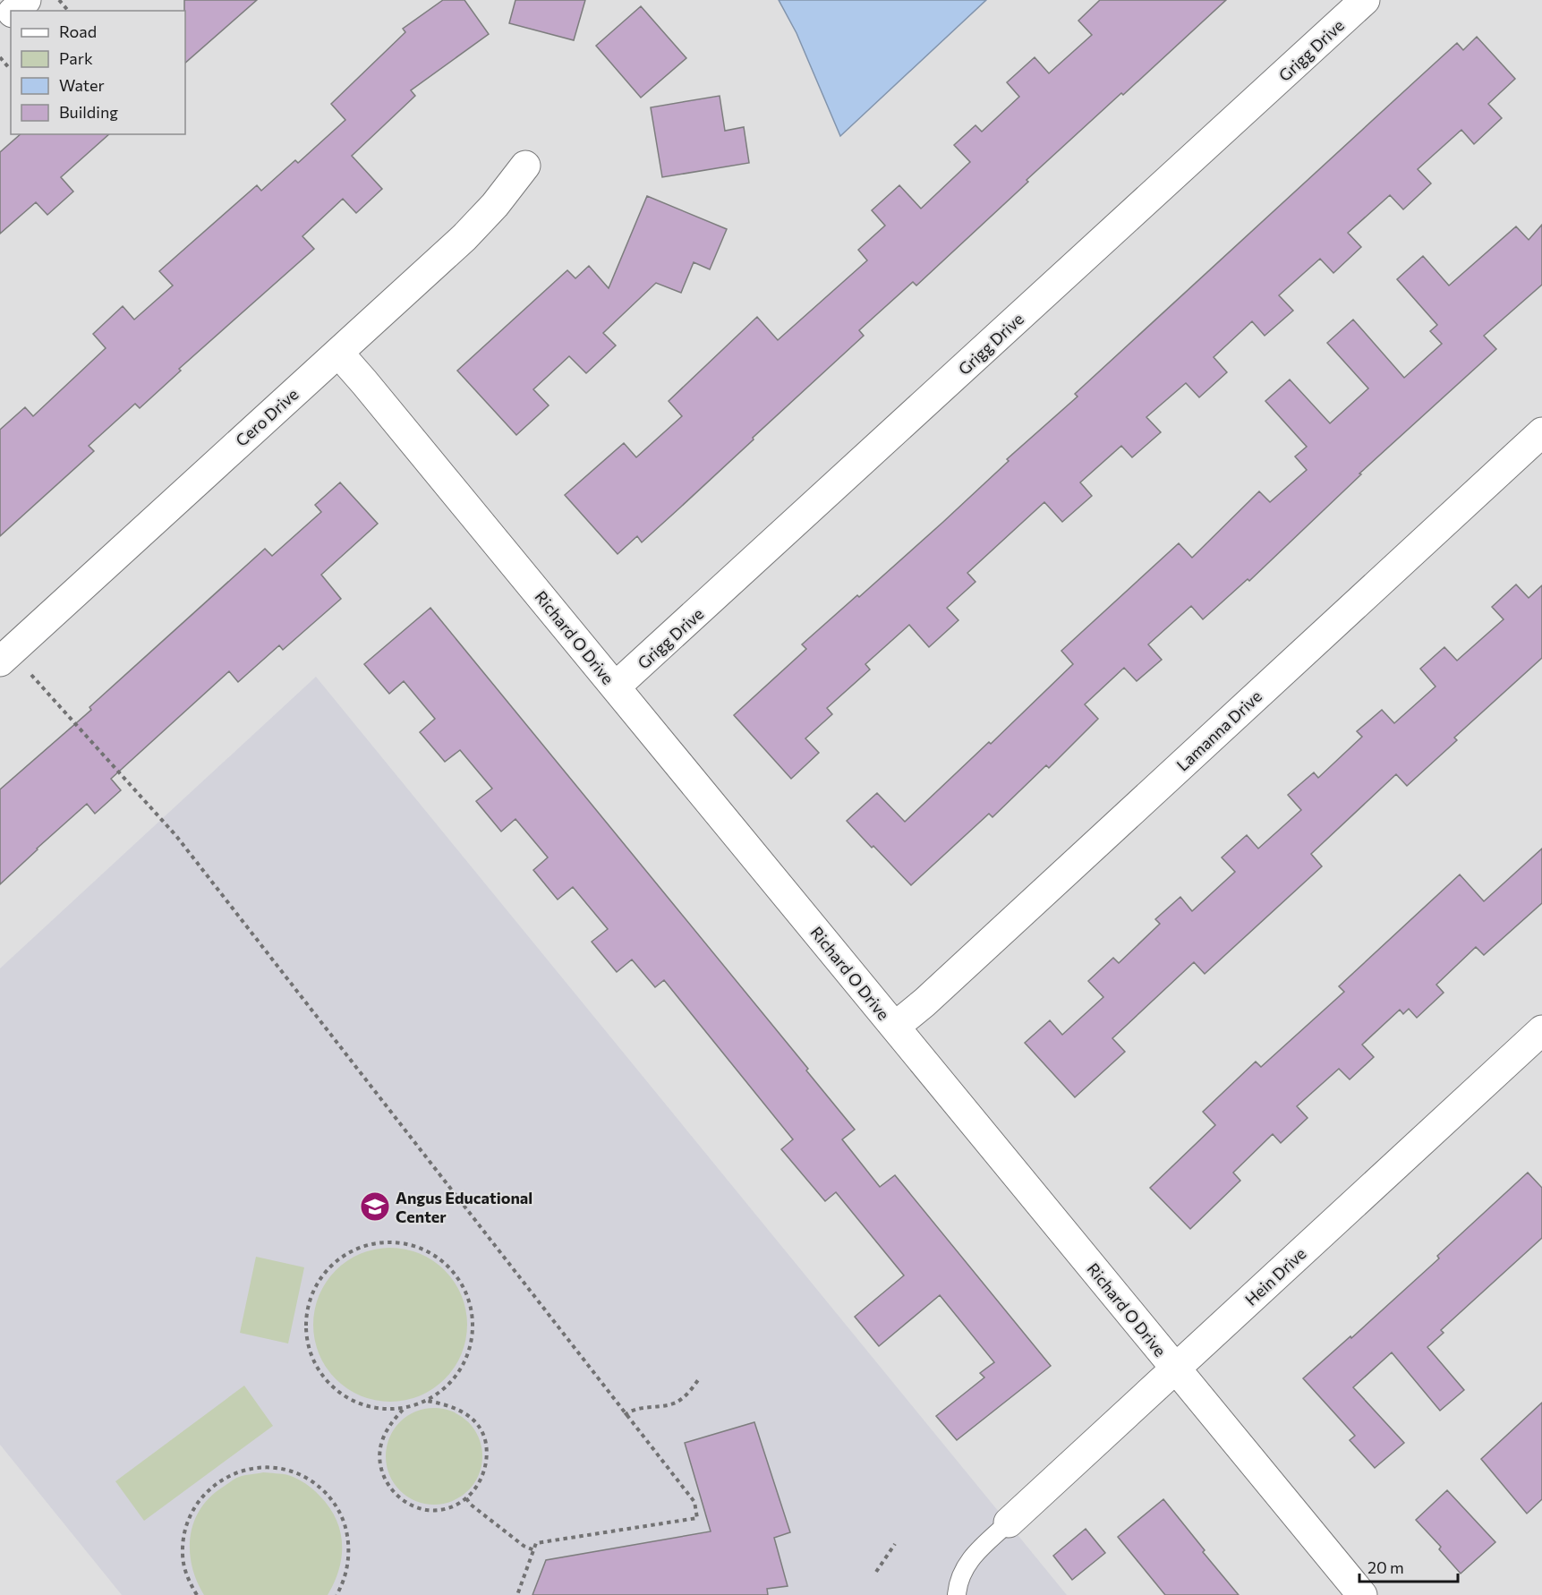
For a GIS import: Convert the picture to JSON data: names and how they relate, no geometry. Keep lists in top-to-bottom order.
{
  "streets": {
    "street": [
      "Grigg Drive",
      "Cero Drive",
      "Richard O Drive",
      "Lamanna Drive",
      "Hein Drive"
    ]
  },
  "crossings": [
    ["Grigg Drive", "Richard O Drive"],
    ["Cero Drive", "Richard O Drive"],
    ["Richard O Drive", "Lamanna Drive"],
    ["Richard O Drive", "Hein Drive"]
  ],
  "places": {
    "school or university": ["Angus Educational Center"]
  },
  "legend": [
    "Road",
    "Park",
    "Water",
    "Building"
  ],
  "scale_bar": "20 m"
}
